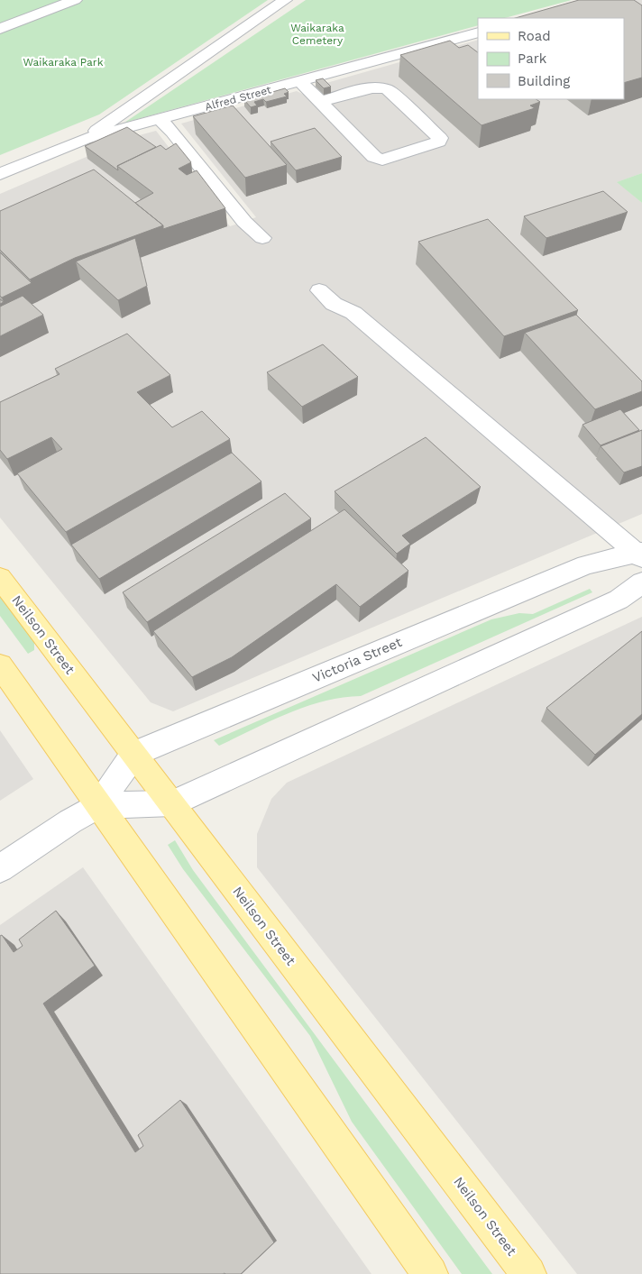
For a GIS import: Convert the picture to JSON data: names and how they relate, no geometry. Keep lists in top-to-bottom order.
{
  "streets": {
    "main road": ["Neilson Street"],
    "street": ["Alfred Street", "Victoria Street"]
  },
  "crossings": [
    ["Neilson Street", "Victoria Street"]
  ],
  "parks": ["Waikaraka Cemetery", "Waikaraka Park"],
  "legend": ["Road", "Park", "Building"]
}
